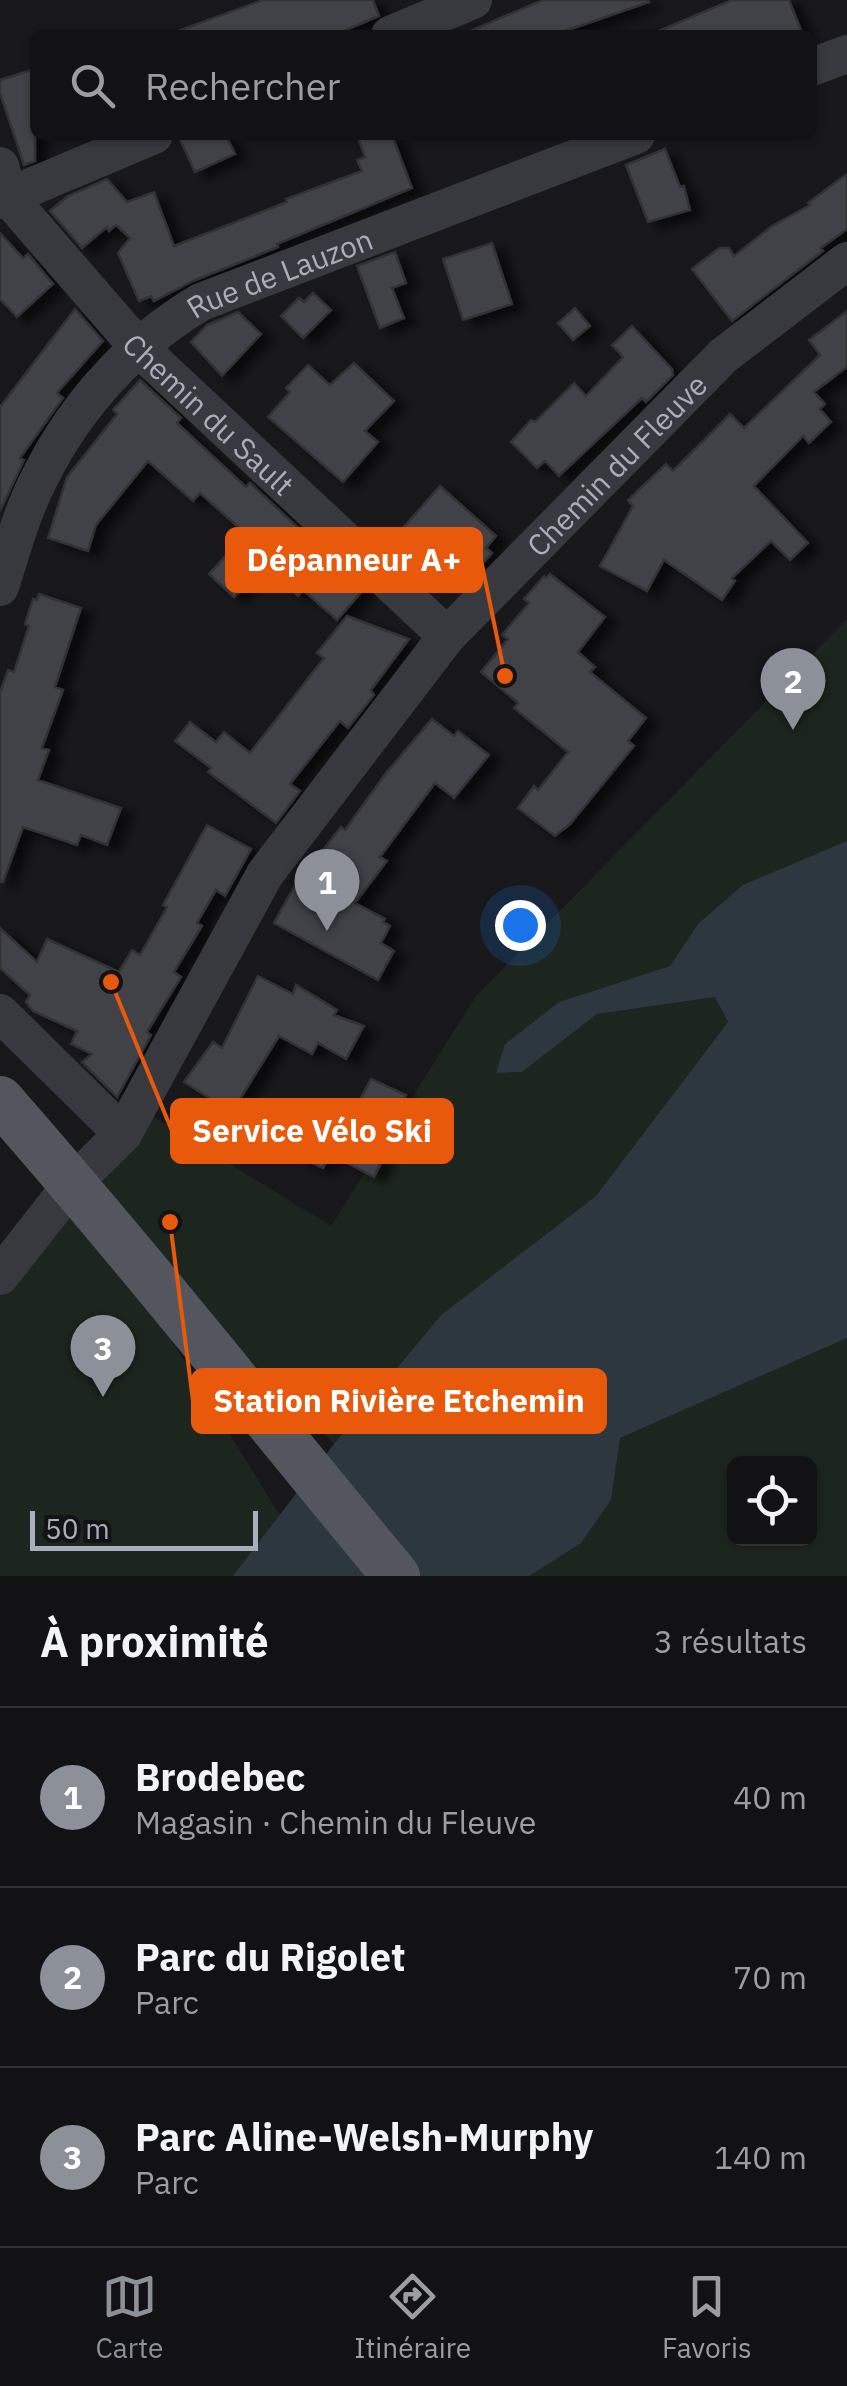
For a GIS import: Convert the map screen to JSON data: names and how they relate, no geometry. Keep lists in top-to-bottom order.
{
  "streets": {
    "street": ["Rue de Lauzon", "Chemin du Sault", "Chemin du Fleuve"]
  },
  "crossings": [
    ["Rue de Lauzon", "Chemin du Sault"],
    ["Chemin du Sault", "Chemin du Fleuve"]
  ],
  "places": ["Dépanneur A+", "Service Vélo Ski", "Station Rivière Etchemin"],
  "scale_bar": "50 m",
  "page": {
    "search": "Rechercher",
    "pins": ["2", "1", "3"],
    "scale": "50 m",
    "heading": ["À proximité", "3 résultats"],
    "list": [
      {
        "mark": "1",
        "name": "Brodebec",
        "note": "Magasin · Chemin du Fleuve",
        "value": "40 m"
      },
      {
        "mark": "2",
        "name": "Parc du Rigolet",
        "note": "Parc",
        "value": "70 m"
      },
      {
        "mark": "3",
        "name": "Parc Aline-Welsh-Murphy",
        "note": "Parc",
        "value": "140 m"
      }
    ],
    "nav": ["Carte", "Itinéraire", "Favoris"]
  }
}
